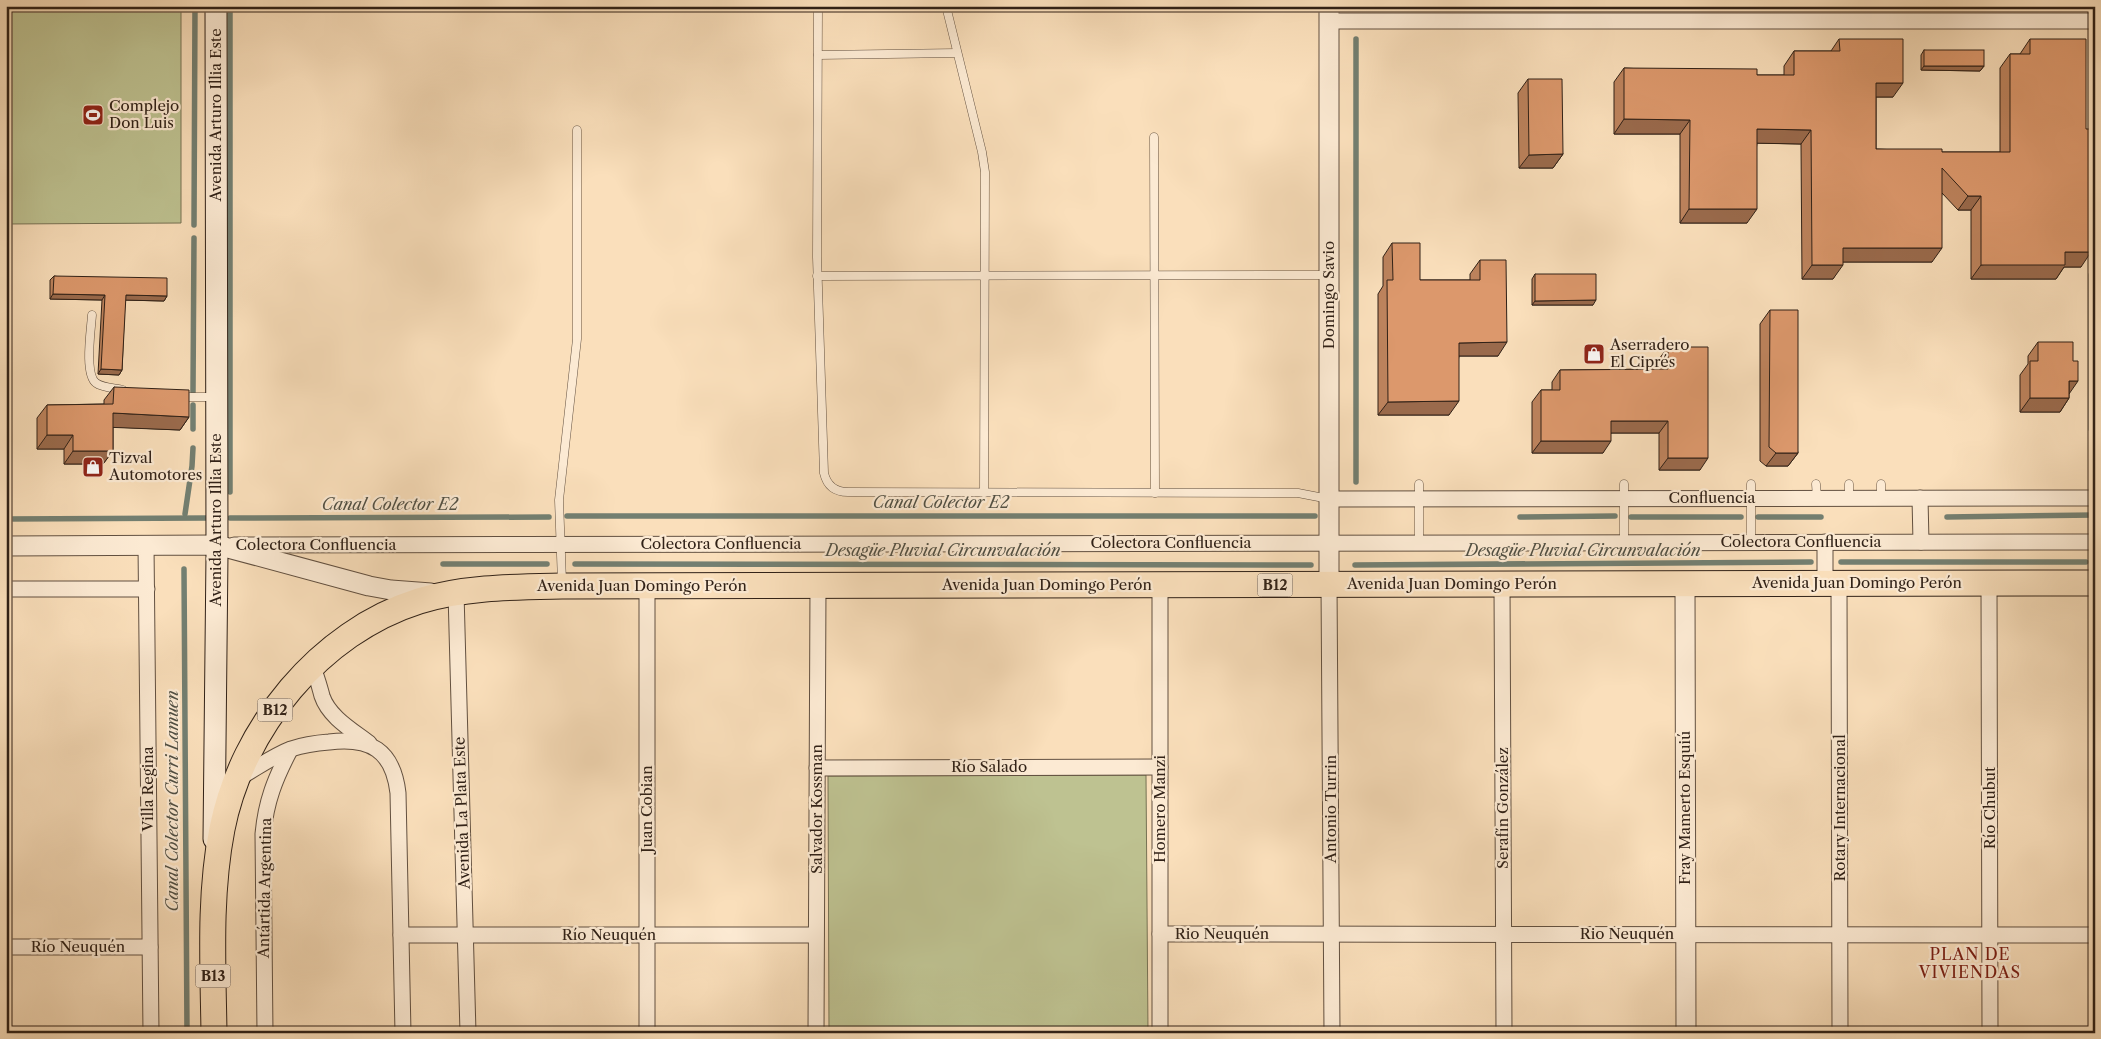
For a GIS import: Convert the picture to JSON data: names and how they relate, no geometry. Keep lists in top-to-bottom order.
{
  "streets": {
    "main road": [
      "Avenida Arturo Illia Este",
      "Avenida Juan Domingo Perón",
      "B12",
      "B13"
    ],
    "street": [
      "Domingo Savio",
      "Confluencia",
      "Colectora Confluencia",
      "Río Salado",
      "Villa Regina",
      "Serafín González",
      "Fray Mamerto Esquiú",
      "Rotary Internacional",
      "Río Chubut",
      "Juan Cobian",
      "Salvador Kossman",
      "Homero Manzi",
      "Antonio Turrin",
      "Avenida La Plata Este",
      "Antártida Argentina",
      "Rio Neuquén",
      "Río Neuquén"
    ]
  },
  "crossings": [
    ["Avenida Arturo Illia Este", "Colectora Confluencia"],
    ["Avenida Arturo Illia Este", "Avenida Juan Domingo Perón"],
    ["Avenida Arturo Illia Este", "B12"],
    ["Domingo Savio", "Confluencia"],
    ["Domingo Savio", "Colectora Confluencia"],
    ["Domingo Savio", "Avenida Juan Domingo Perón"],
    ["Domingo Savio", "Antonio Turrin"],
    ["Colectora Confluencia", "Avenida Juan Domingo Perón"],
    ["Colectora Confluencia", "Rotary Internacional"],
    ["Avenida Juan Domingo Perón", "B12"],
    ["Avenida Juan Domingo Perón", "Villa Regina"],
    ["Avenida Juan Domingo Perón", "Serafín González"],
    ["Avenida Juan Domingo Perón", "Fray Mamerto Esquiú"],
    ["Avenida Juan Domingo Perón", "Rotary Internacional"],
    ["Avenida Juan Domingo Perón", "Río Chubut"],
    ["Avenida Juan Domingo Perón", "Juan Cobian"],
    ["Avenida Juan Domingo Perón", "Salvador Kossman"],
    ["Avenida Juan Domingo Perón", "Homero Manzi"],
    ["Avenida Juan Domingo Perón", "Antonio Turrin"],
    ["Avenida Juan Domingo Perón", "Avenida La Plata Este"],
    ["B12", "Avenida La Plata Este"],
    ["Río Salado", "Salvador Kossman"],
    ["Río Salado", "Homero Manzi"],
    ["Villa Regina", "Río Neuquén"],
    ["Serafín González", "Rio Neuquén"],
    ["Fray Mamerto Esquiú", "Rio Neuquén"],
    ["Rotary Internacional", "Rio Neuquén"],
    ["Río Chubut", "Rio Neuquén"],
    ["Juan Cobian", "Río Neuquén"],
    ["Salvador Kossman", "Río Neuquén"],
    ["Homero Manzi", "Rio Neuquén"],
    ["Antonio Turrin", "Rio Neuquén"],
    ["Avenida La Plata Este", "Río Neuquén"]
  ],
  "districts": ["PLAN DE VIVIENDAS"],
  "water": ["Canal Colector E2", "Desagüe Pluvial Circunvalación", "Canal Colector Curri Lamuen"],
  "places": {
    "sports": ["Complejo Don Luis"],
    "shop": ["Aserradero El Ciprés", "Tizval Automotores"]
  }
}
